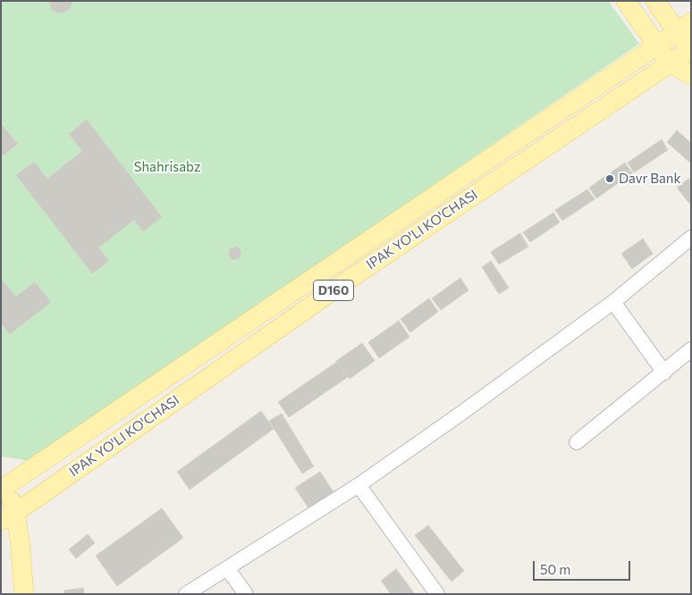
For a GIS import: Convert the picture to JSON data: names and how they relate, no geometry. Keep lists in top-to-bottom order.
{
  "streets": {
    "main road": ["IPAK YO'LI KO'CHASI", "D160"]
  },
  "parks": ["Shahrisabz"],
  "places": ["Davr Bank"],
  "scale_bar": "50 m"
}
